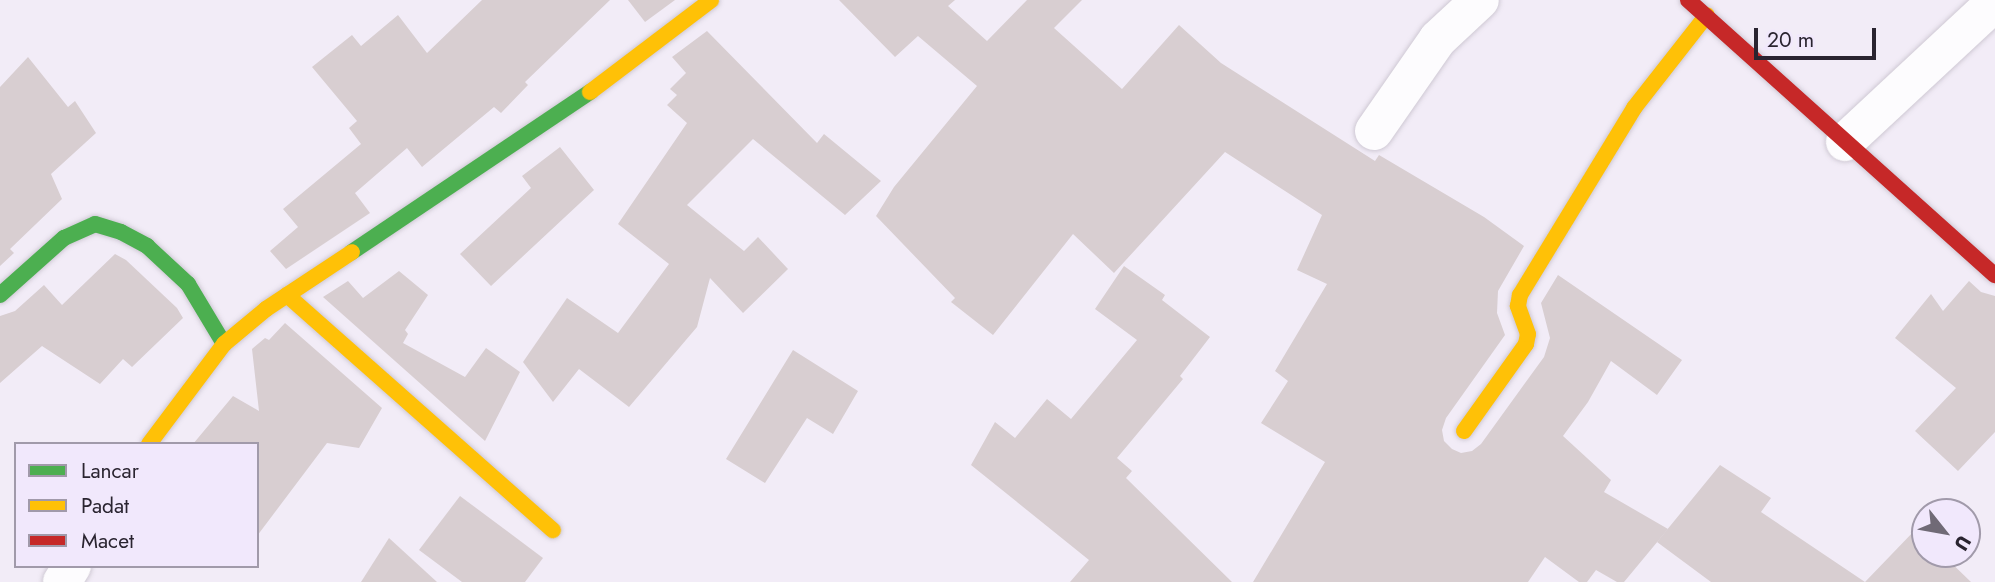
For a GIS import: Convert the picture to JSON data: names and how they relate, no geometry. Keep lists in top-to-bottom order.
{
  "legend": ["Lancar", "Padat", "Macet"],
  "scale_bar": "20 m",
  "north": "bottom right"
}
